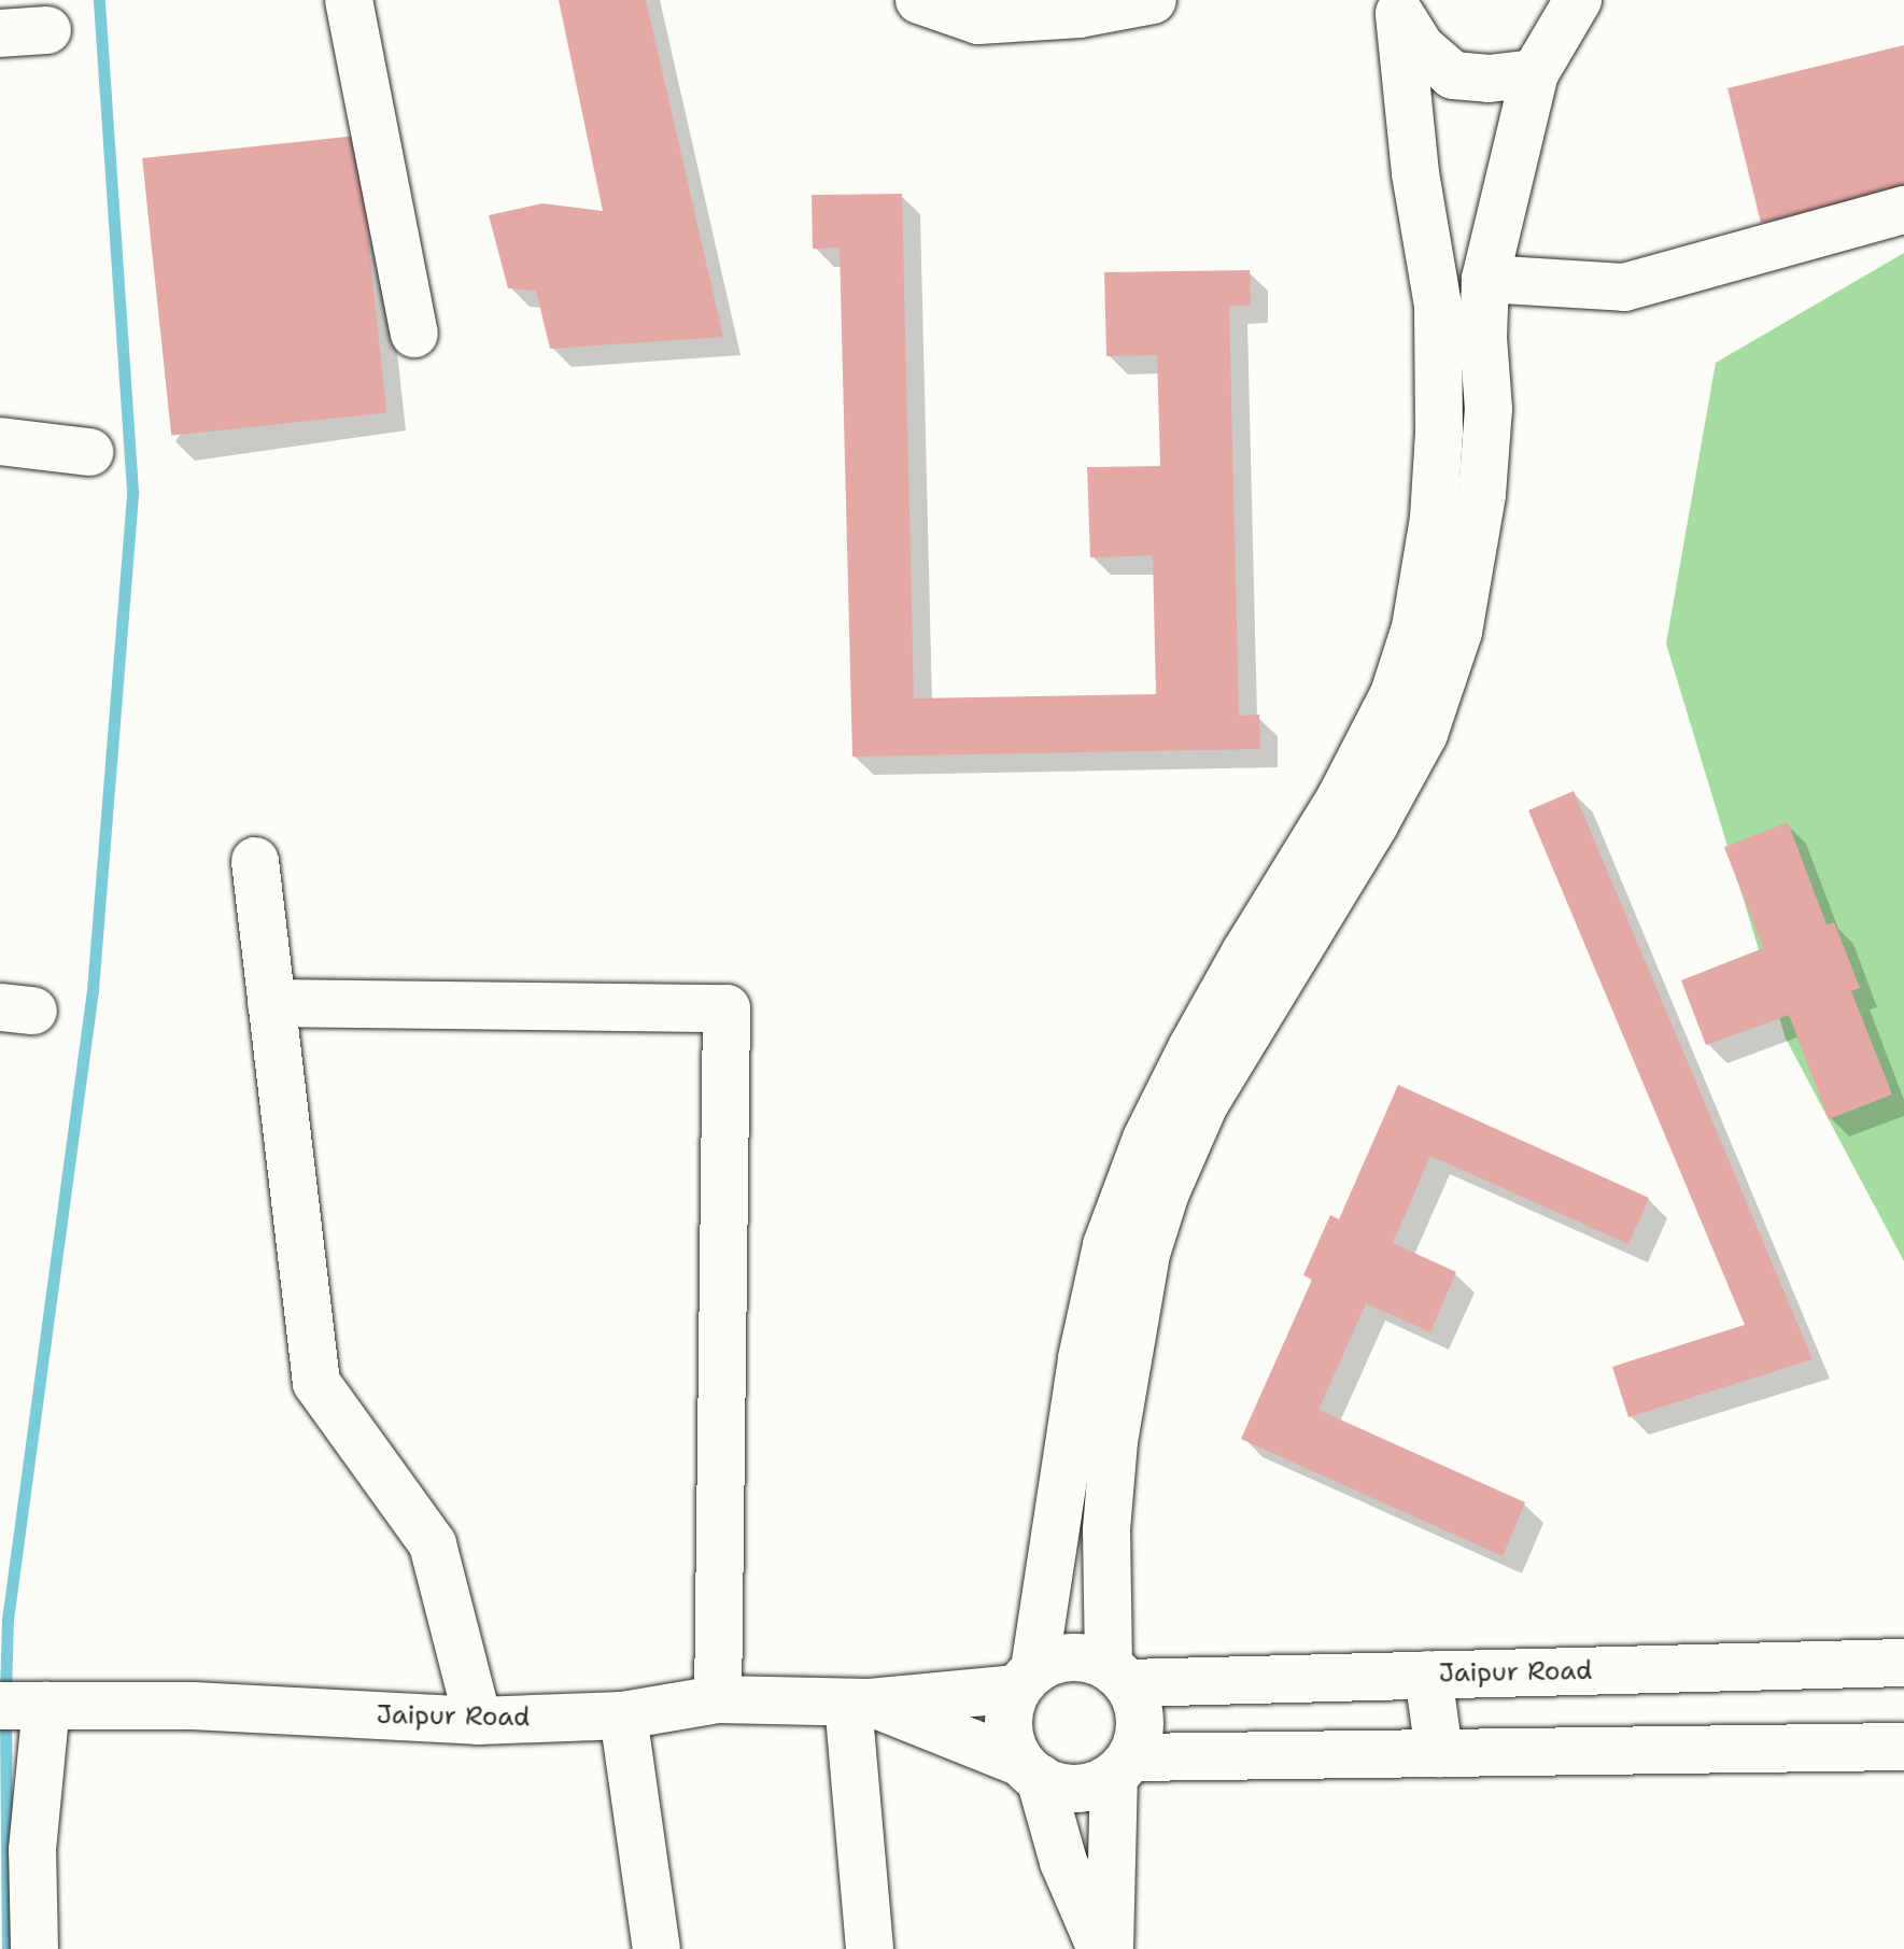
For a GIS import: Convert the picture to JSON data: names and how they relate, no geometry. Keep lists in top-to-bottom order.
{
  "streets": {
    "street": ["Jaipur Road"]
  }
}
